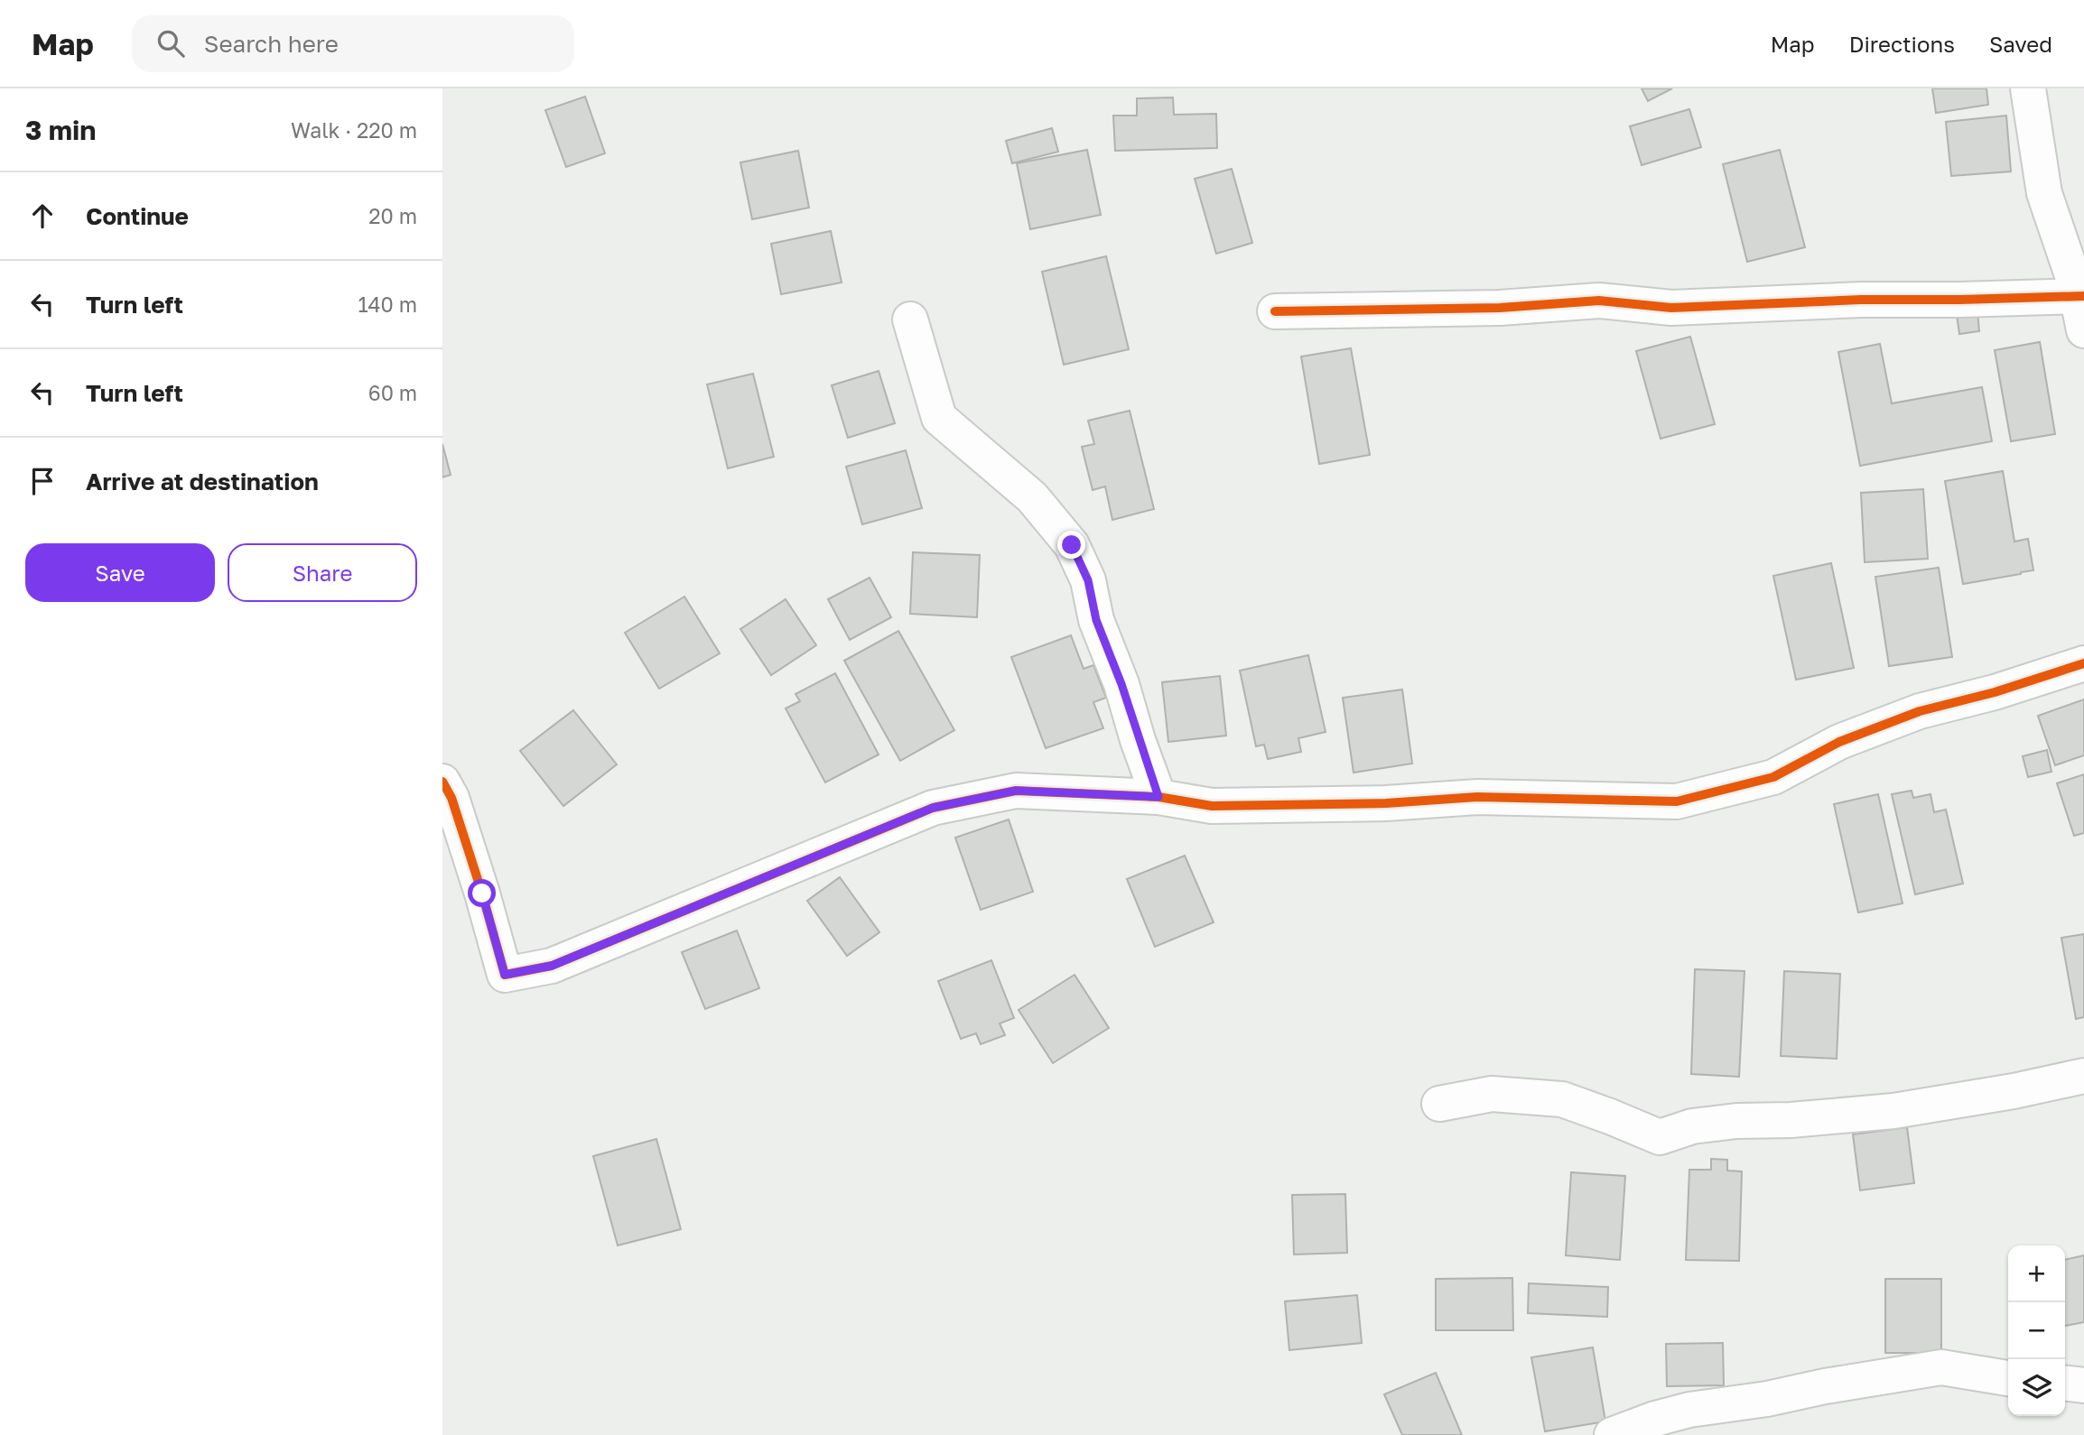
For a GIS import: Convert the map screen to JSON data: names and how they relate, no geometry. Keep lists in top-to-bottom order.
{
  "page": {
    "header": "Map",
    "search": "Search here",
    "nav": ["Map", "Directions", "Saved"],
    "heading": ["3 min", "Walk · 220 m"],
    "list": [
      ["Continue", "20 m"],
      ["Turn left", "140 m"],
      ["Turn left", "60 m"],
      "Arrive at destination"
    ],
    "buttons": ["Save", "Share"],
    "map_buttons": ["+", "−"]
  }
}
